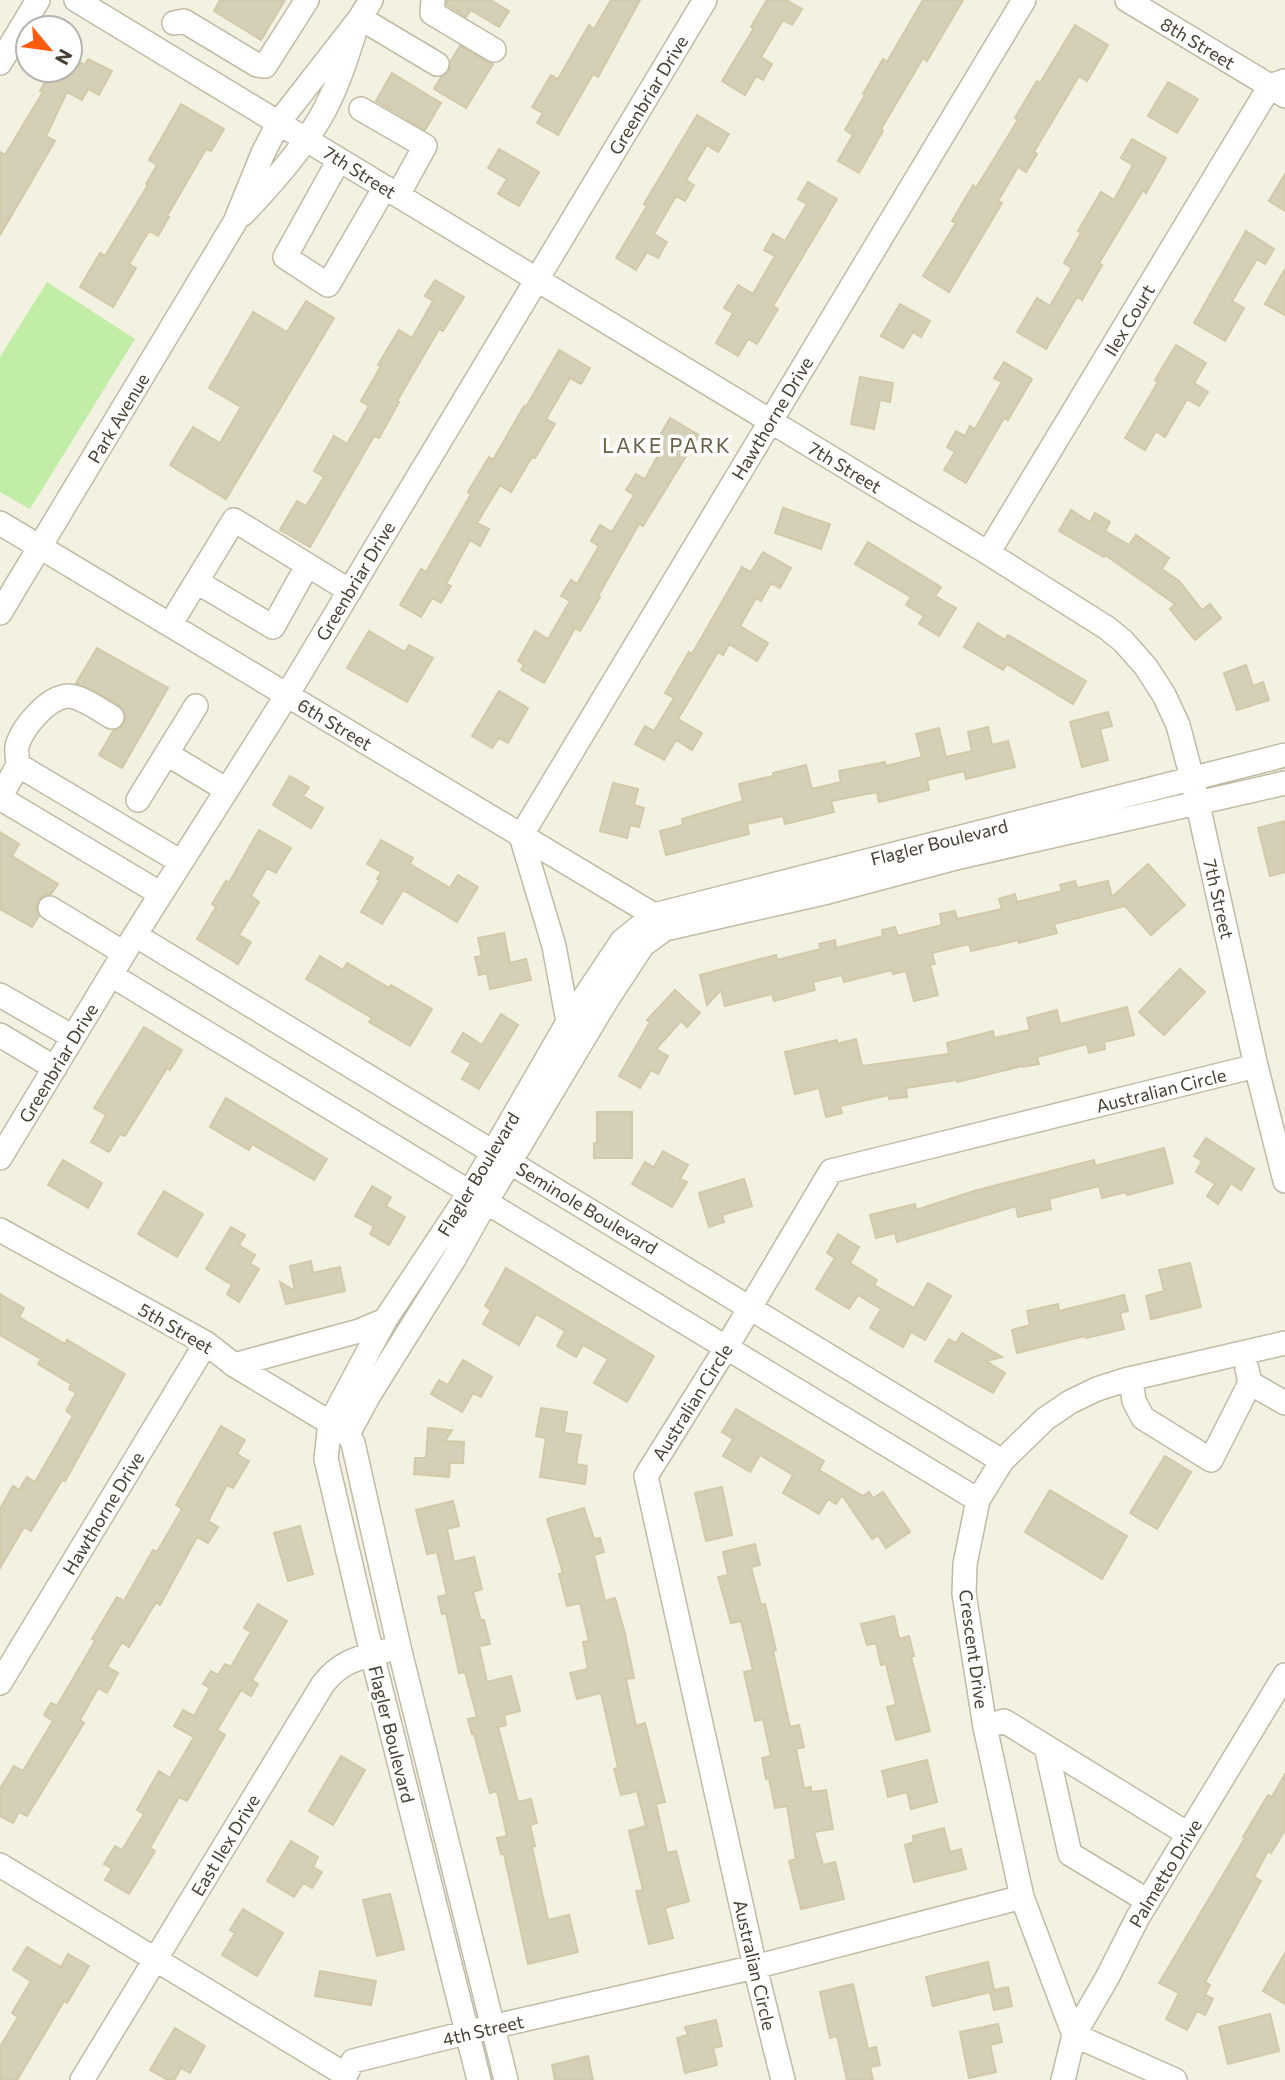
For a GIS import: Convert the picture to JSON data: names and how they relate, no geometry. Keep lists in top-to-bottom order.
{
  "streets": {
    "street": [
      "8th Street",
      "Greenbriar Drive",
      "7th Street",
      "Ilex Court",
      "Park Avenue",
      "Hawthorne Drive",
      "6th Street",
      "Flagler Boulevard",
      "Australian Circle",
      "Seminole Boulevard",
      "5th Street",
      "Crescent Drive",
      "East Ilex Drive",
      "Palmetto Drive",
      "4th Street"
    ]
  },
  "crossings": [
    ["8th Street", "Ilex Court"],
    ["Greenbriar Drive", "7th Street"],
    ["Greenbriar Drive", "6th Street"],
    ["Greenbriar Drive", "Seminole Boulevard"],
    ["7th Street", "Ilex Court"],
    ["7th Street", "Park Avenue"],
    ["7th Street", "Hawthorne Drive"],
    ["7th Street", "Flagler Boulevard"],
    ["7th Street", "Australian Circle"],
    ["Park Avenue", "6th Street"],
    ["Hawthorne Drive", "6th Street"],
    ["Hawthorne Drive", "5th Street"],
    ["6th Street", "Flagler Boulevard"],
    ["Flagler Boulevard", "Seminole Boulevard"],
    ["Flagler Boulevard", "5th Street"],
    ["Flagler Boulevard", "East Ilex Drive"],
    ["Flagler Boulevard", "4th Street"],
    ["Australian Circle", "Seminole Boulevard"],
    ["Australian Circle", "4th Street"],
    ["Seminole Boulevard", "Crescent Drive"],
    ["Crescent Drive", "Palmetto Drive"],
    ["Crescent Drive", "4th Street"],
    ["East Ilex Drive", "4th Street"]
  ],
  "districts": ["LAKE PARK"],
  "north": "bottom right"
}
